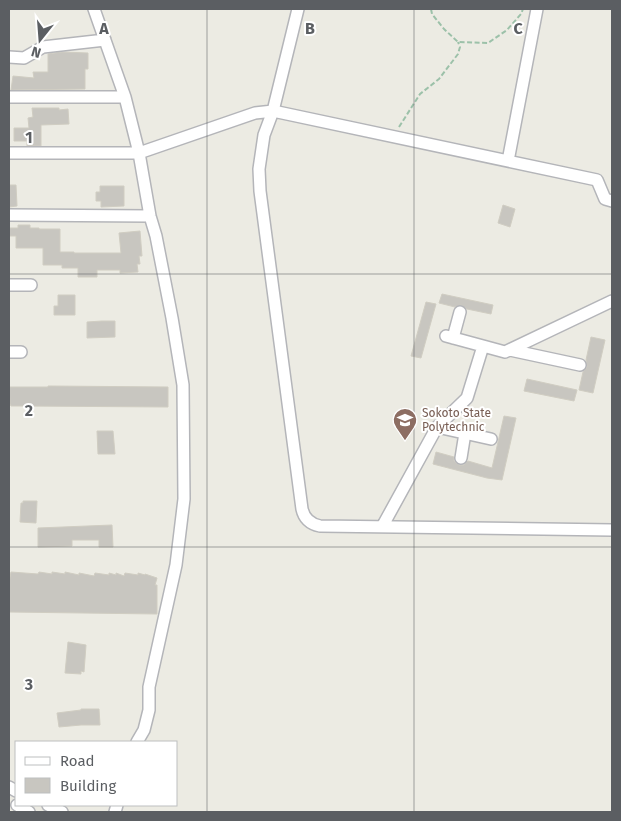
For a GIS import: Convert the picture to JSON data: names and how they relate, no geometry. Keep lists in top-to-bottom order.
{
  "places": {
    "school or university": ["Sokoto State Polytechnic"]
  },
  "legend": ["Road", "Building"],
  "north": "bottom",
  "grid": {
    "columns": ["A", "B", "C"],
    "rows": ["1", "2", "3"]
  }
}
